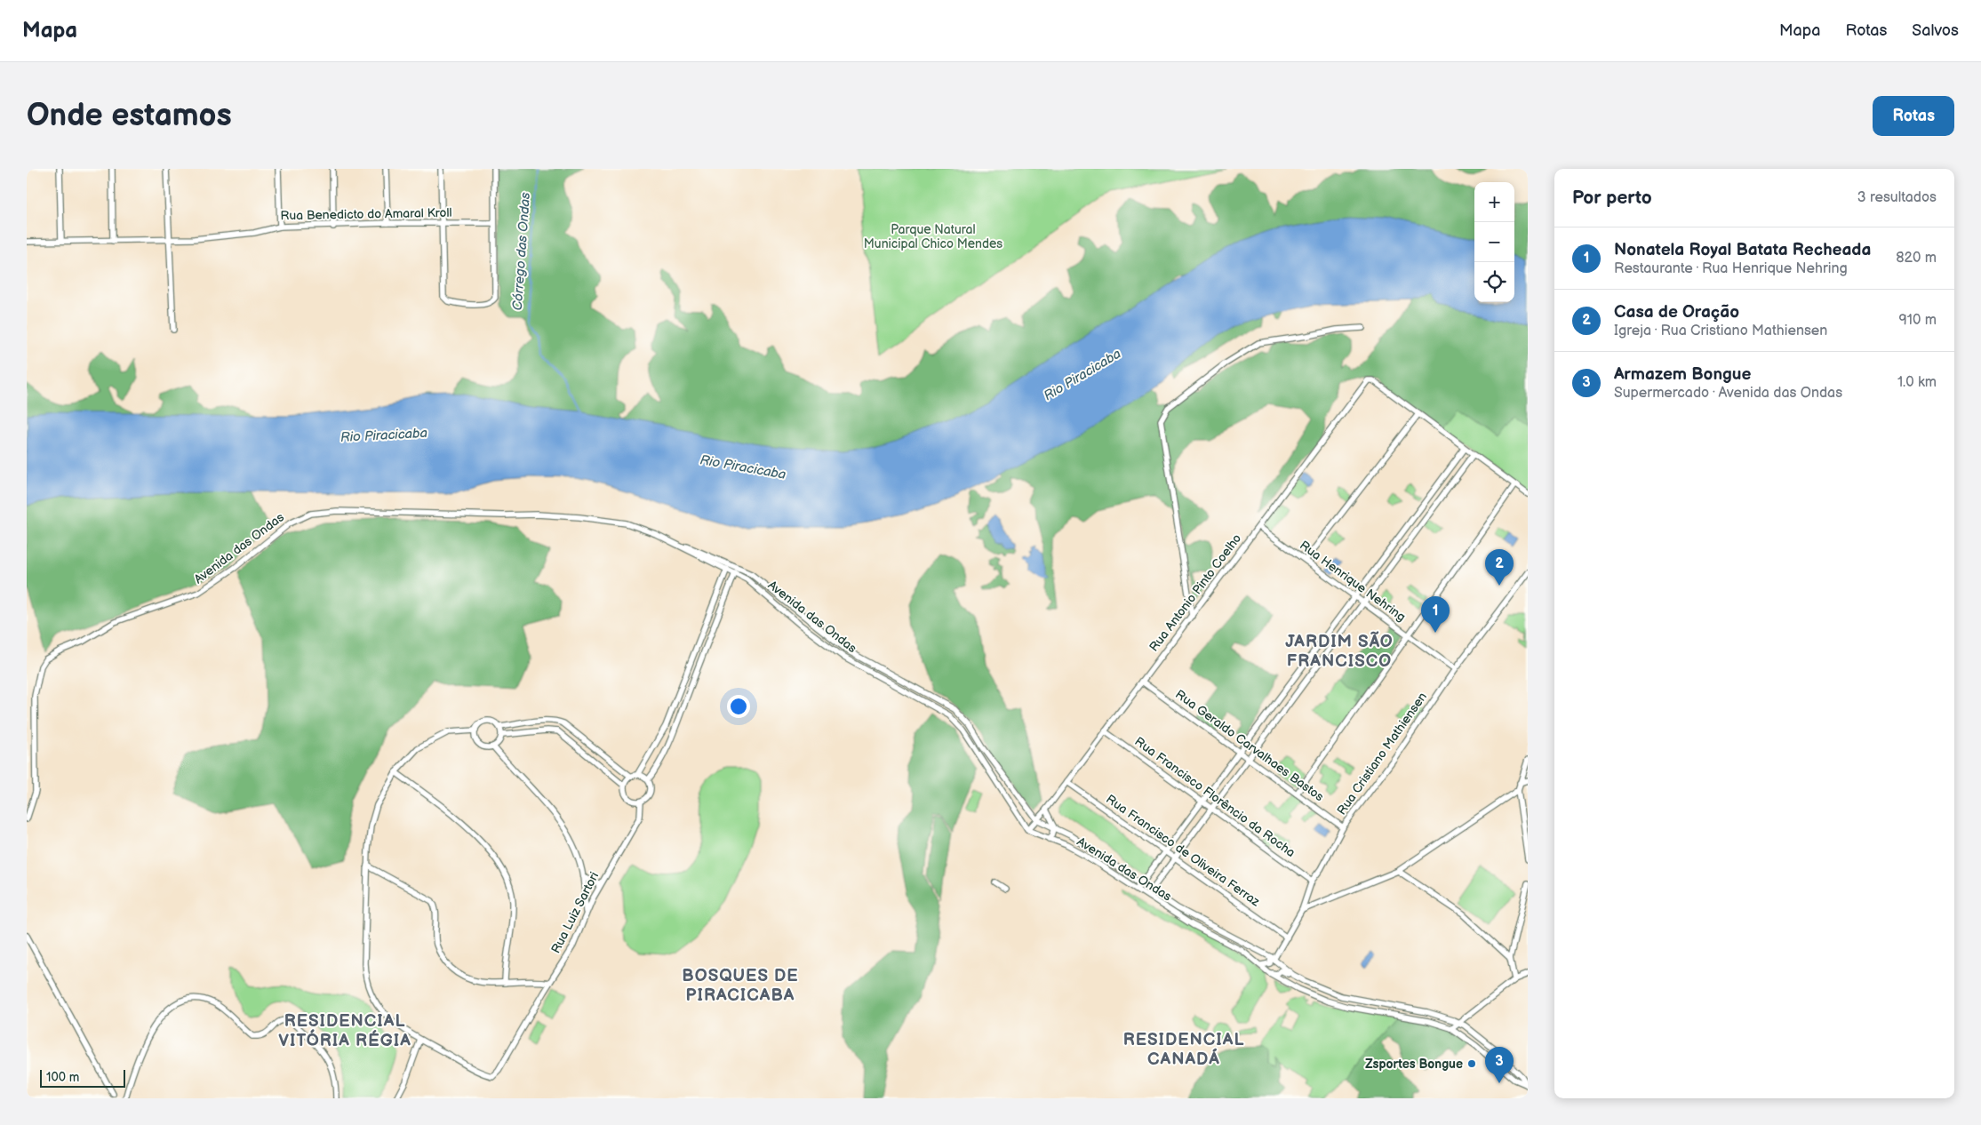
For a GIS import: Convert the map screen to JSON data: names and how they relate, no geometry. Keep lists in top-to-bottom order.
{
  "streets": {
    "street": [
      "Rua Benedicto do Amaral Kroll",
      "Avenida das Ondas",
      "Rua Henrique Nehring",
      "Rua Antonio Pinto Coelho",
      "Rua Geraldo Carvalhaes Bastos",
      "Rua Cristiano Mathiensen",
      "Rua Francisco Florêncio da Rocha",
      "Rua Francisco de Oliveira Ferraz",
      "Rua Luiz Sartori"
    ]
  },
  "crossings": [
    ["Avenida das Ondas", "Rua Antonio Pinto Coelho"],
    ["Avenida das Ondas", "Rua Cristiano Mathiensen"],
    ["Rua Henrique Nehring", "Rua Antonio Pinto Coelho"],
    ["Rua Henrique Nehring", "Rua Cristiano Mathiensen"],
    ["Rua Antonio Pinto Coelho", "Rua Geraldo Carvalhaes Bastos"],
    ["Rua Antonio Pinto Coelho", "Rua Francisco Florêncio da Rocha"],
    ["Rua Antonio Pinto Coelho", "Rua Francisco de Oliveira Ferraz"],
    ["Rua Geraldo Carvalhaes Bastos", "Rua Cristiano Mathiensen"],
    ["Rua Cristiano Mathiensen", "Rua Francisco Florêncio da Rocha"],
    ["Rua Cristiano Mathiensen", "Rua Francisco de Oliveira Ferraz"]
  ],
  "districts": [
    "JARDIM SÃO FRANCISCO",
    "BOSQUES DE PIRACICABA",
    "RESIDENCIAL VITÓRIA RÉGIA",
    "RESIDENCIAL CANADÁ"
  ],
  "water": ["Córrego das Ondas", "Rio Piracicaba"],
  "parks": ["Parque Natural Municipal Chico Mendes"],
  "places": ["Zsportes Bongue"],
  "scale_bar": "100 m",
  "page": {
    "header": "Mapa",
    "nav": ["Mapa", "Rotas", "Salvos"],
    "buttons": "Rotas",
    "title": "Onde estamos",
    "heading": ["Por perto", "3 resultados"],
    "map_buttons": ["+", "−"],
    "list": [
      {
        "mark": "1",
        "name": "Nonatela Royal Batata Recheada",
        "note": "Restaurante · Rua Henrique Nehring",
        "value": "820 m"
      },
      {
        "mark": "2",
        "name": "Casa de Oração",
        "note": "Igreja · Rua Cristiano Mathiensen",
        "value": "910 m"
      },
      {
        "mark": "3",
        "name": "Armazem Bongue",
        "note": "Supermercado · Avenida das Ondas",
        "value": "1.0 km"
      }
    ],
    "pins": ["2", "1", "3"],
    "scale": "100 m"
  }
}
